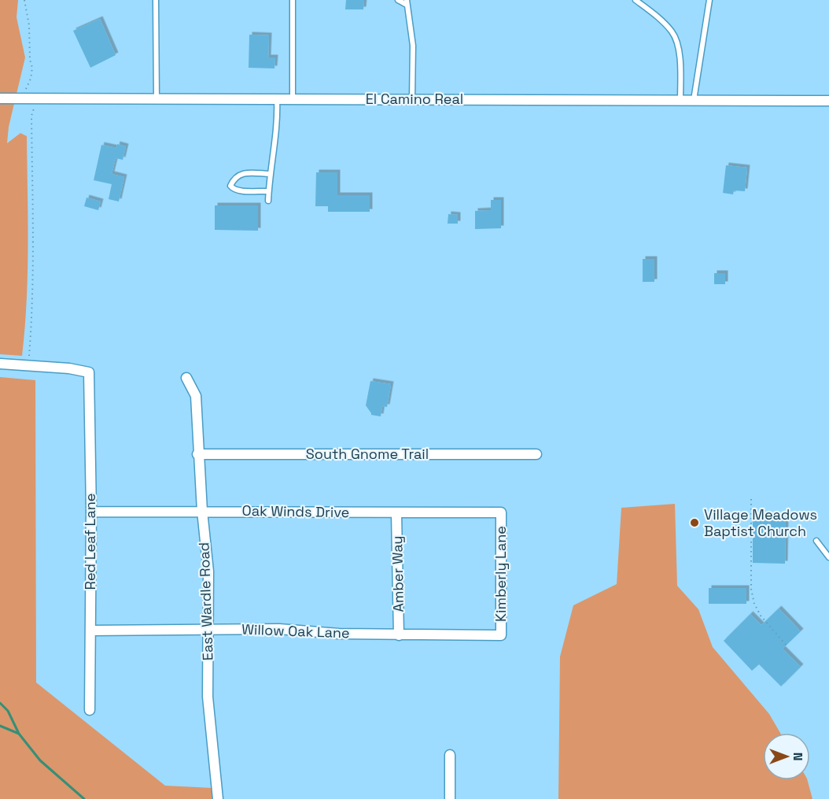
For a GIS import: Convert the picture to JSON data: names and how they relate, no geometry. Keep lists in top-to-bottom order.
{
  "streets": {
    "street": [
      "El Camino Real",
      "South Gnome Trail",
      "Oak Winds Drive",
      "Red Leaf Lane",
      "Amber Way",
      "Kimberly Lane",
      "East Wardle Road",
      "Willow Oak Lane"
    ]
  },
  "crossings": [
    ["South Gnome Trail", "East Wardle Road"],
    ["Oak Winds Drive", "Red Leaf Lane"],
    ["Oak Winds Drive", "Amber Way"],
    ["Oak Winds Drive", "Kimberly Lane"],
    ["Oak Winds Drive", "East Wardle Road"],
    ["Red Leaf Lane", "Willow Oak Lane"],
    ["Amber Way", "Willow Oak Lane"],
    ["Kimberly Lane", "Willow Oak Lane"],
    ["East Wardle Road", "Willow Oak Lane"]
  ],
  "places": ["Village Meadows Baptist Church"],
  "north": "right"
}
